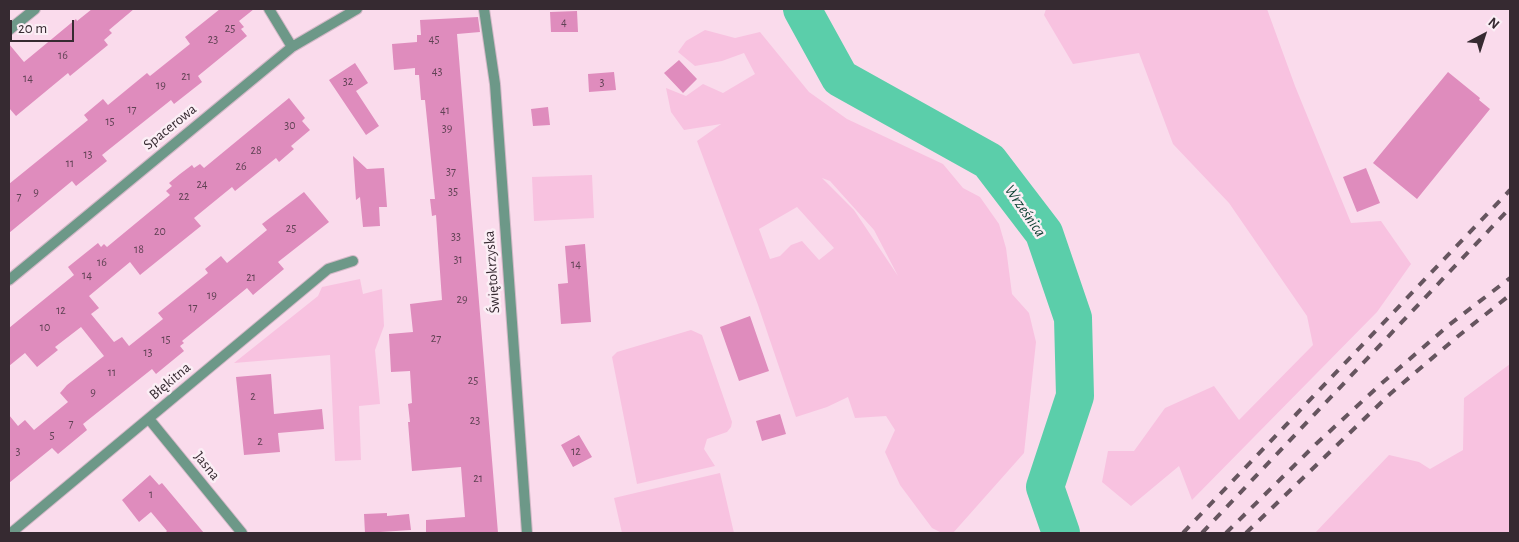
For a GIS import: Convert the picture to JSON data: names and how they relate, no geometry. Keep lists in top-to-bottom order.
{
  "streets": {
    "street": [
      "Spacerowa",
      "Świętokrzyska",
      "Błękitna",
      "Jasna"
    ]
  },
  "crossings": [
    ["Błękitna", "Jasna"]
  ],
  "water": ["Wrześnica"],
  "house_numbers": [
    "4",
    "25",
    "23",
    "45",
    "16",
    "43",
    "21",
    "14",
    "32",
    "3",
    "19",
    "17",
    "41",
    "15",
    "30",
    "39",
    "28",
    "13",
    "11",
    "26",
    "37",
    "24",
    "35",
    "9",
    "7",
    "22",
    "25",
    "20",
    "33",
    "18",
    "31",
    "16",
    "14",
    "14",
    "21",
    "19",
    "29",
    "17",
    "12",
    "10",
    "27",
    "15",
    "13",
    "11",
    "25",
    "9",
    "2",
    "23",
    "7",
    "5",
    "2",
    "3",
    "12",
    "21",
    "1"
  ],
  "scale_bar": "20 m",
  "north": "top right"
}
